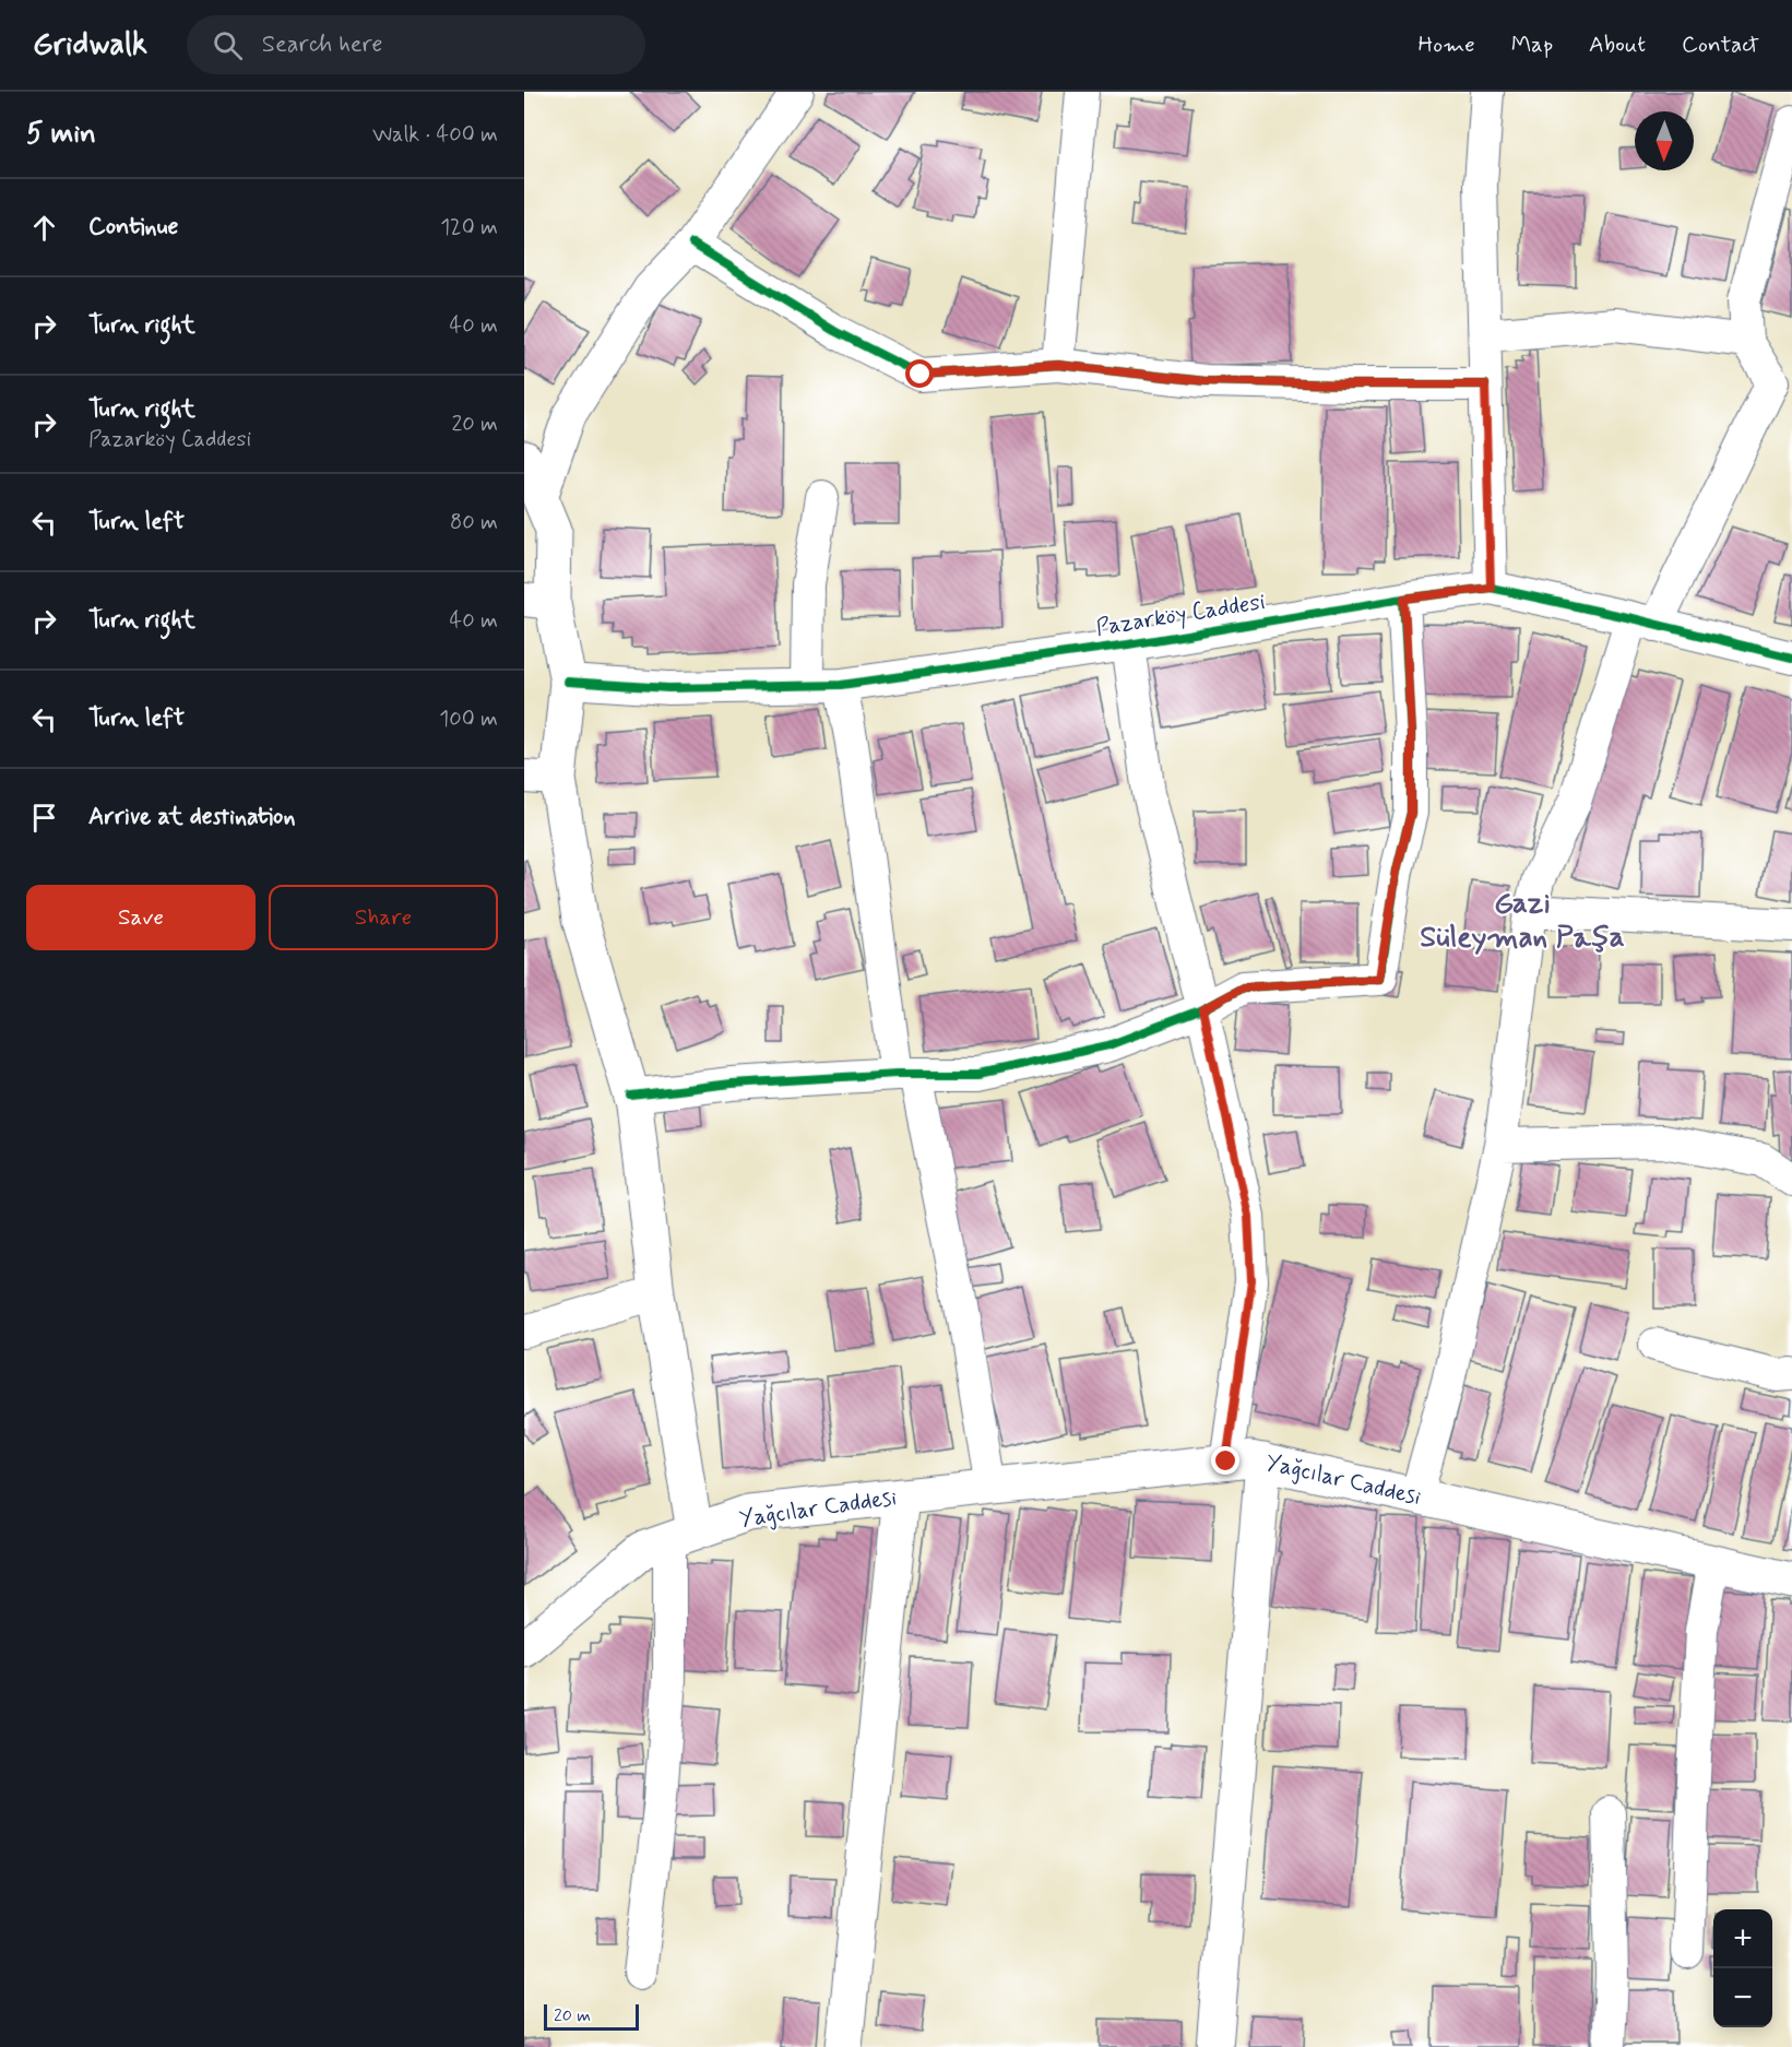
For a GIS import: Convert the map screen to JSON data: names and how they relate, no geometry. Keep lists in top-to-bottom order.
{
  "streets": {
    "main road": ["Yağcılar Caddesi"],
    "street": ["Pazarköy Caddesi"]
  },
  "districts": ["Gazi Süleyman Paşa"],
  "scale_bar": "20 m",
  "north": "bottom",
  "page": {
    "header": "Gridwalk",
    "search": "Search here",
    "nav": [
      "Home",
      "Map",
      "About",
      "Contact"
    ],
    "heading": ["5 min", "Walk · 400 m"],
    "list": [
      ["Continue", "120 m"],
      ["Turn right", "40 m"],
      ["Turn right", "Pazarköy Caddesi", "20 m"],
      ["Turn left", "80 m"],
      ["Turn right", "40 m"],
      ["Turn left", "100 m"],
      "Arrive at destination"
    ],
    "buttons": ["Save", "Share"],
    "map_buttons": ["+", "−"],
    "scale": "20 m"
  }
}
